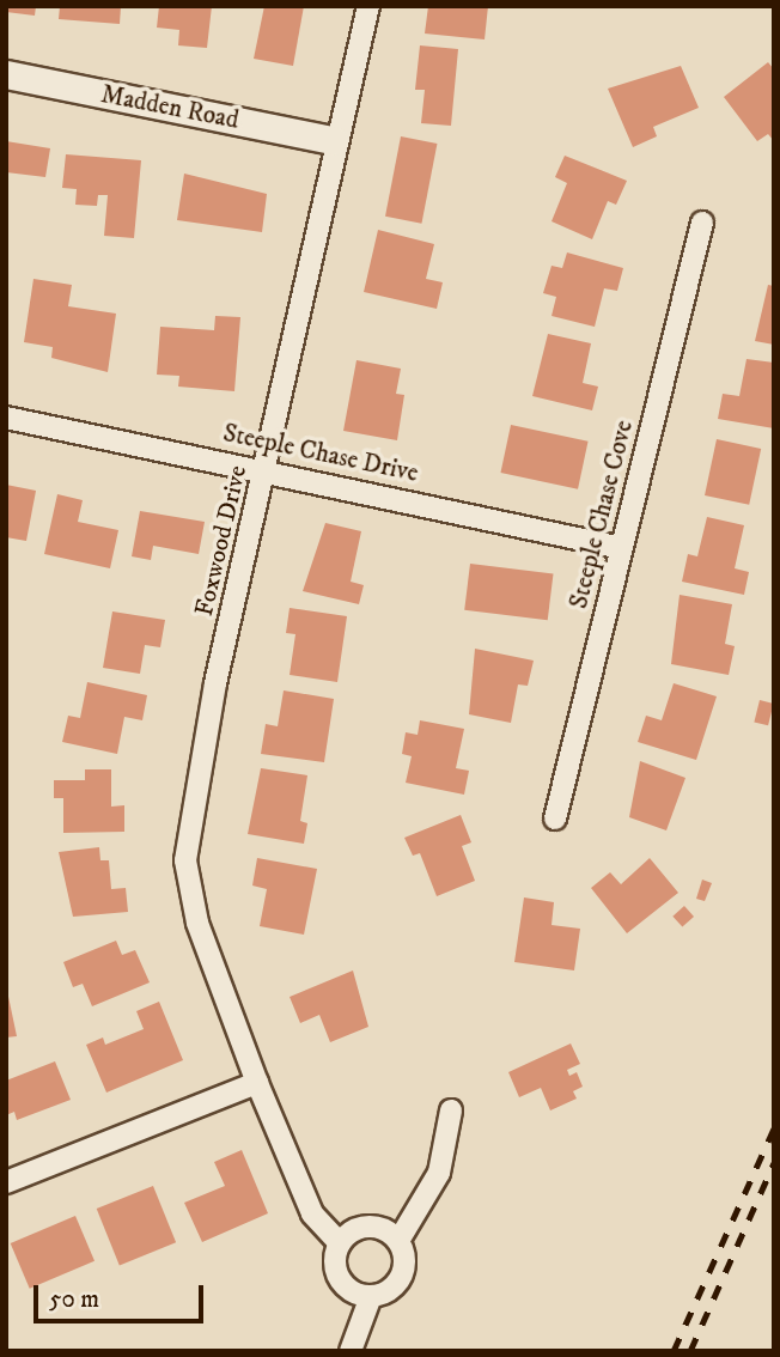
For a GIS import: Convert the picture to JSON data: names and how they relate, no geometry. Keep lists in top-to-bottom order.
{
  "streets": {
    "street": [
      "Madden Road",
      "Steeple Chase Drive",
      "Steeple Chase Cove",
      "Foxwood Drive"
    ]
  },
  "crossings": [
    ["Madden Road", "Foxwood Drive"],
    ["Steeple Chase Drive", "Steeple Chase Cove"],
    ["Steeple Chase Drive", "Foxwood Drive"]
  ],
  "scale_bar": "50 m"
}
